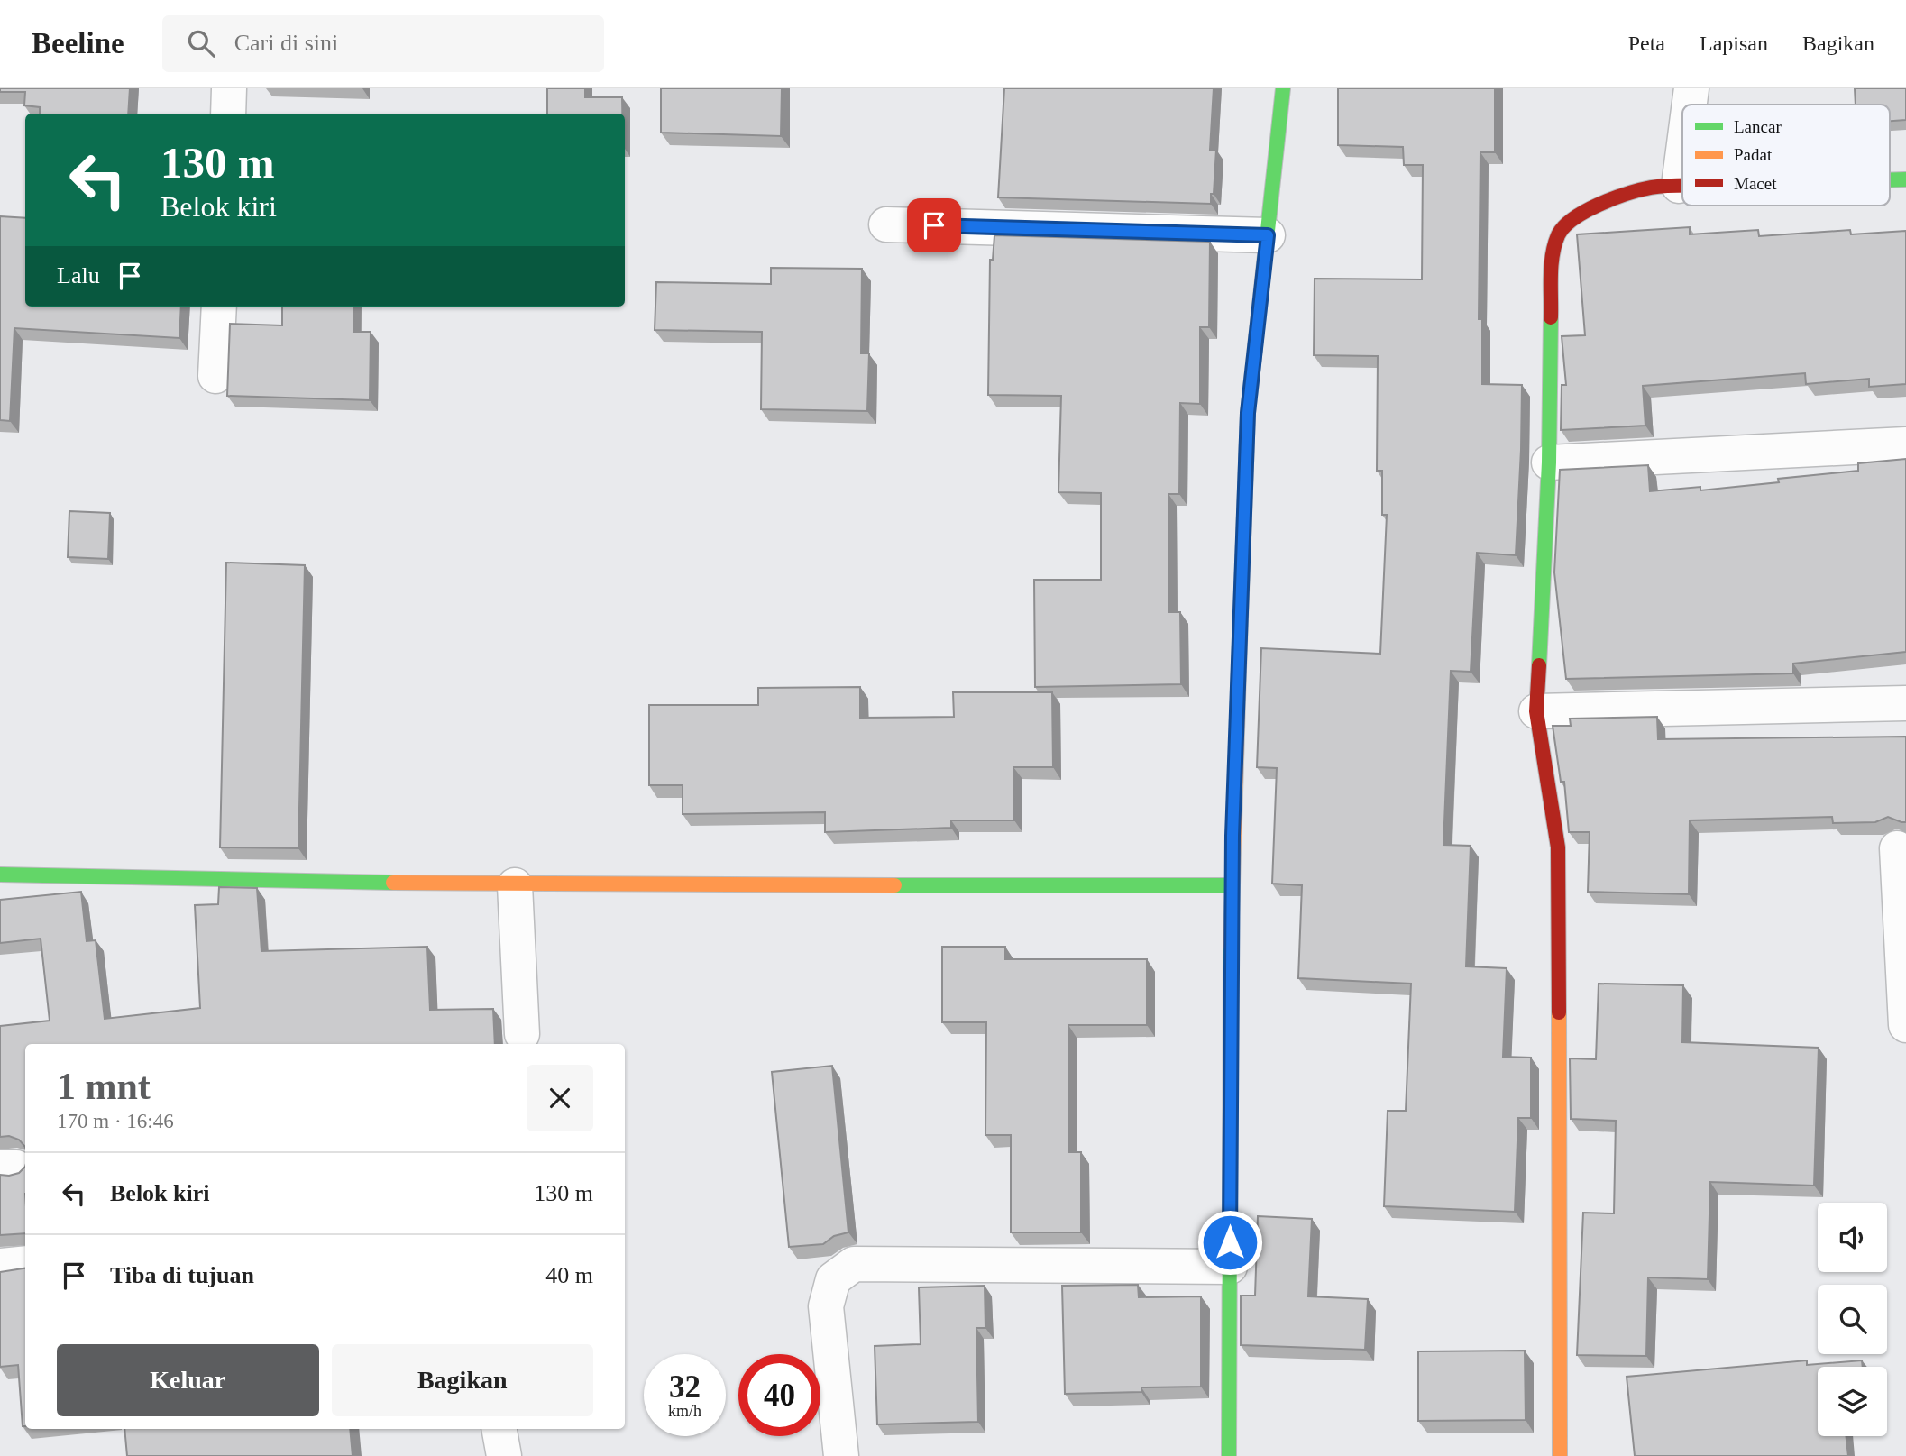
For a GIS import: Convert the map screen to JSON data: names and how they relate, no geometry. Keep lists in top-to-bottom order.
{
  "legend": ["Lancar", "Padat", "Macet"],
  "page": {
    "header": "Beeline",
    "search": "Cari di sini",
    "nav": ["Peta", "Lapisan", "Bagikan"],
    "turn": ["130 m", "Belok kiri"],
    "then": "Lalu",
    "heading": ["1 mnt", "170 m · 16:46"],
    "list": [
      {
        "name": "Belok kiri",
        "value": "130 m"
      },
      {
        "name": "Tiba di tujuan",
        "value": "40 m"
      }
    ],
    "buttons": ["Keluar", "Bagikan"],
    "speed": "32 km/h",
    "limit": "40"
  }
}
